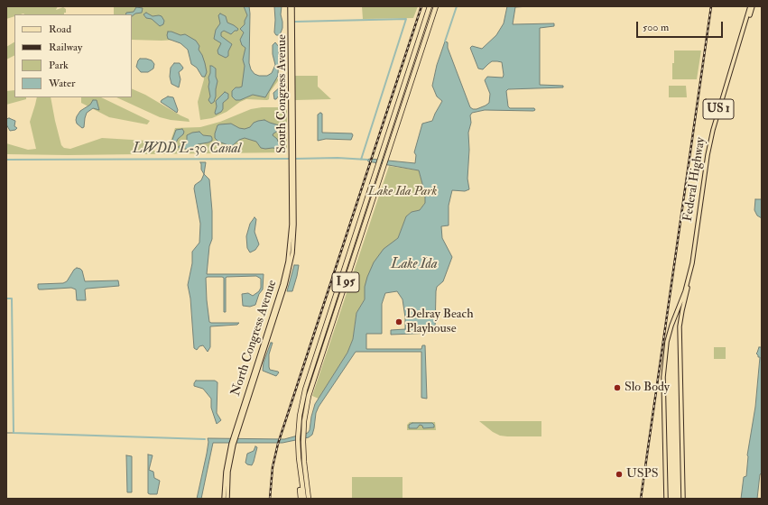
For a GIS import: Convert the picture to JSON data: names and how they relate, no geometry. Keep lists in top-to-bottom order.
{
  "streets": {
    "highway": ["I 95"],
    "main road": [
      "South Congress Avenue",
      "US 1",
      "Federal Highway",
      "North Congress Avenue"
    ]
  },
  "crossings": [
    ["South Congress Avenue", "North Congress Avenue"],
    ["US 1", "Federal Highway"]
  ],
  "water": ["LWDD L-30 Canal", "Lake Ida"],
  "parks": ["Lake Ida Park"],
  "places": ["Delray Beach Playhouse", "Slo Body", "USPS"],
  "legend": [
    "Road",
    "Railway",
    "Park",
    "Water"
  ],
  "scale_bar": "500 m"
}
